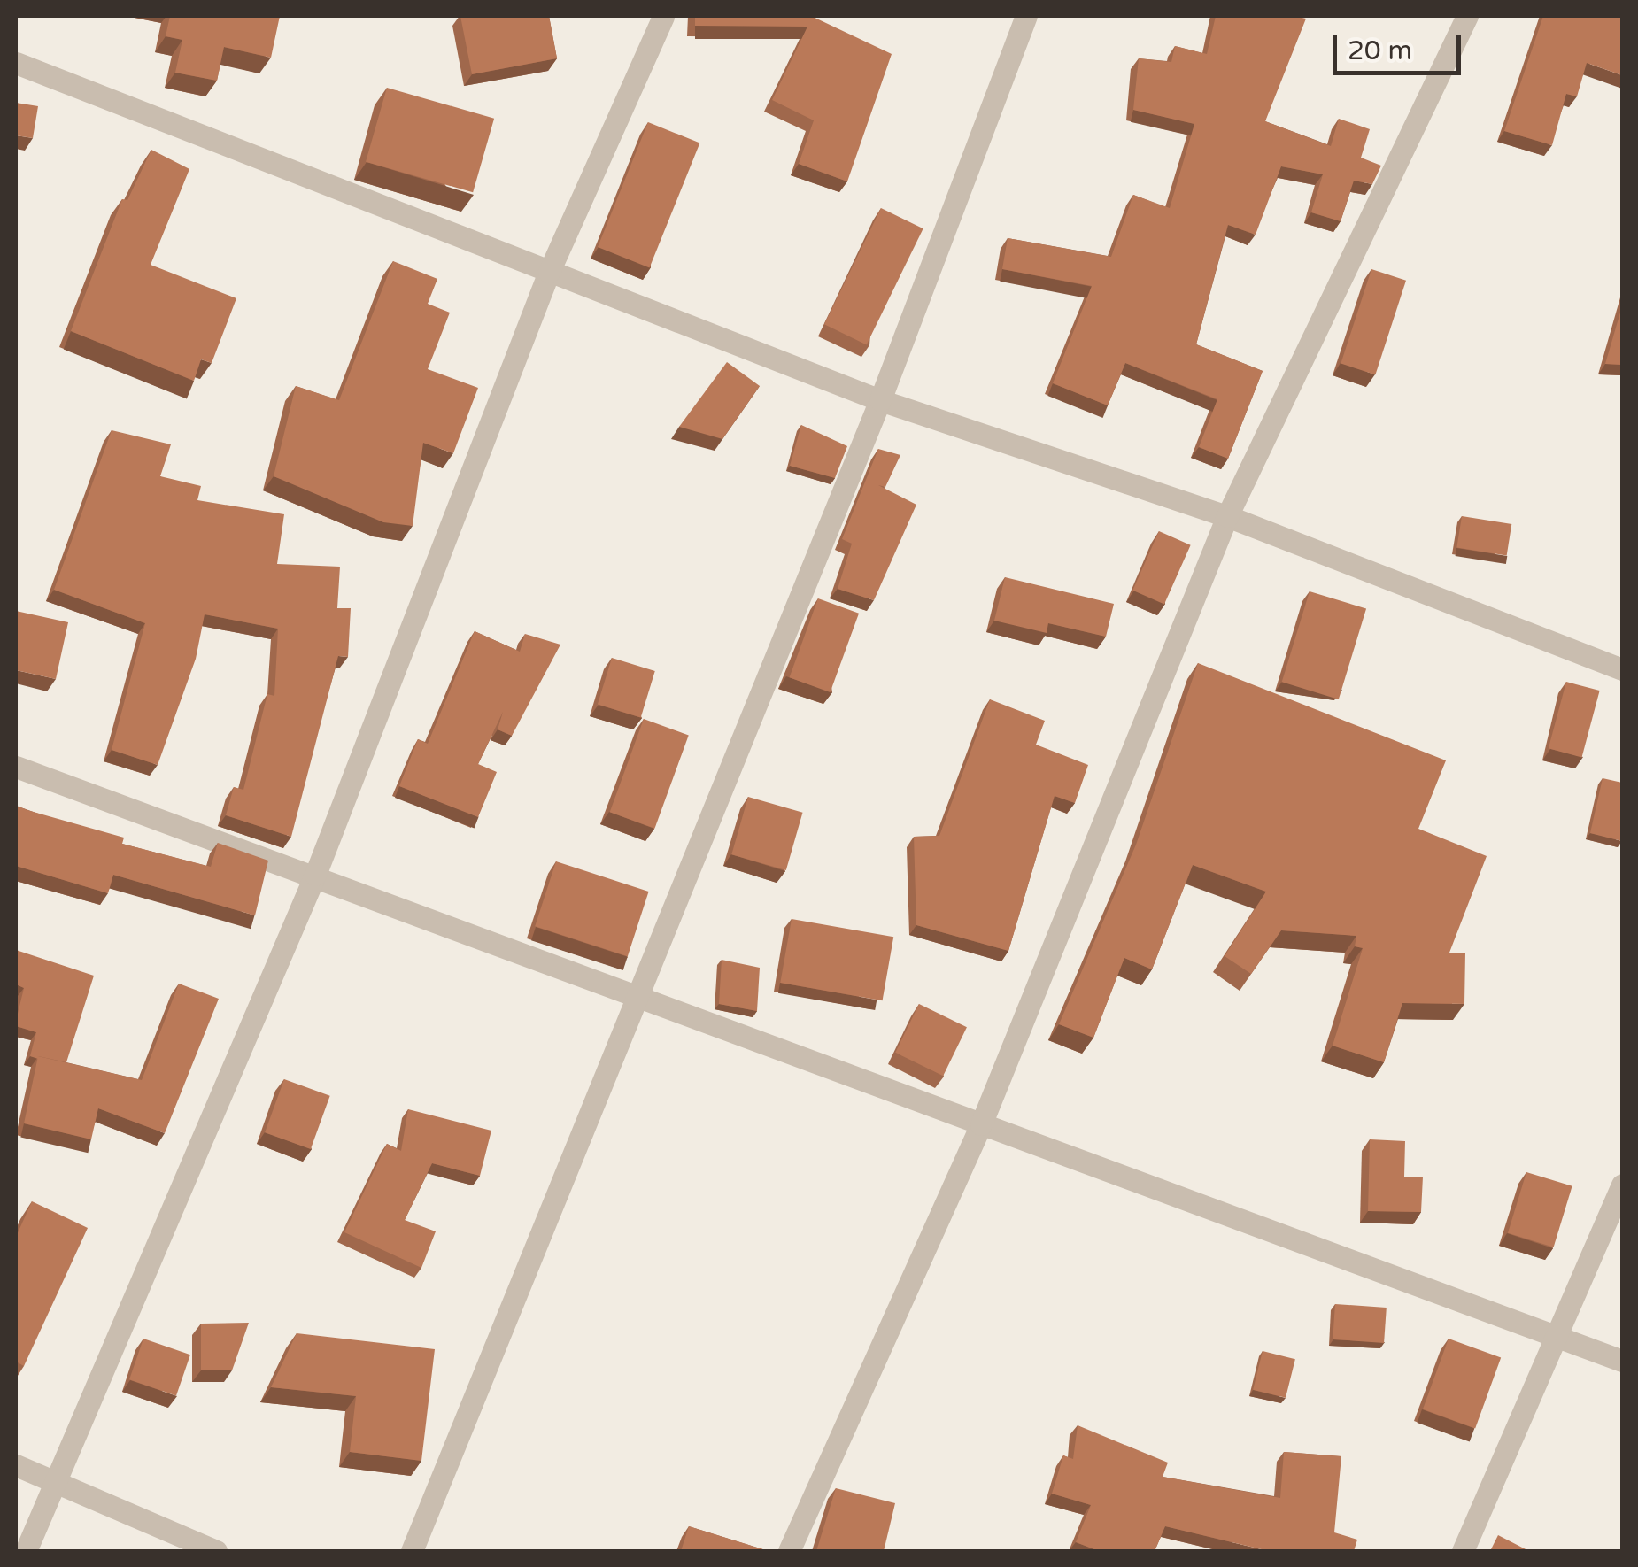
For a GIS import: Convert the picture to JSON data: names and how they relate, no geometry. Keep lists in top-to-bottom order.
{
  "scale_bar": "20 m"
}
